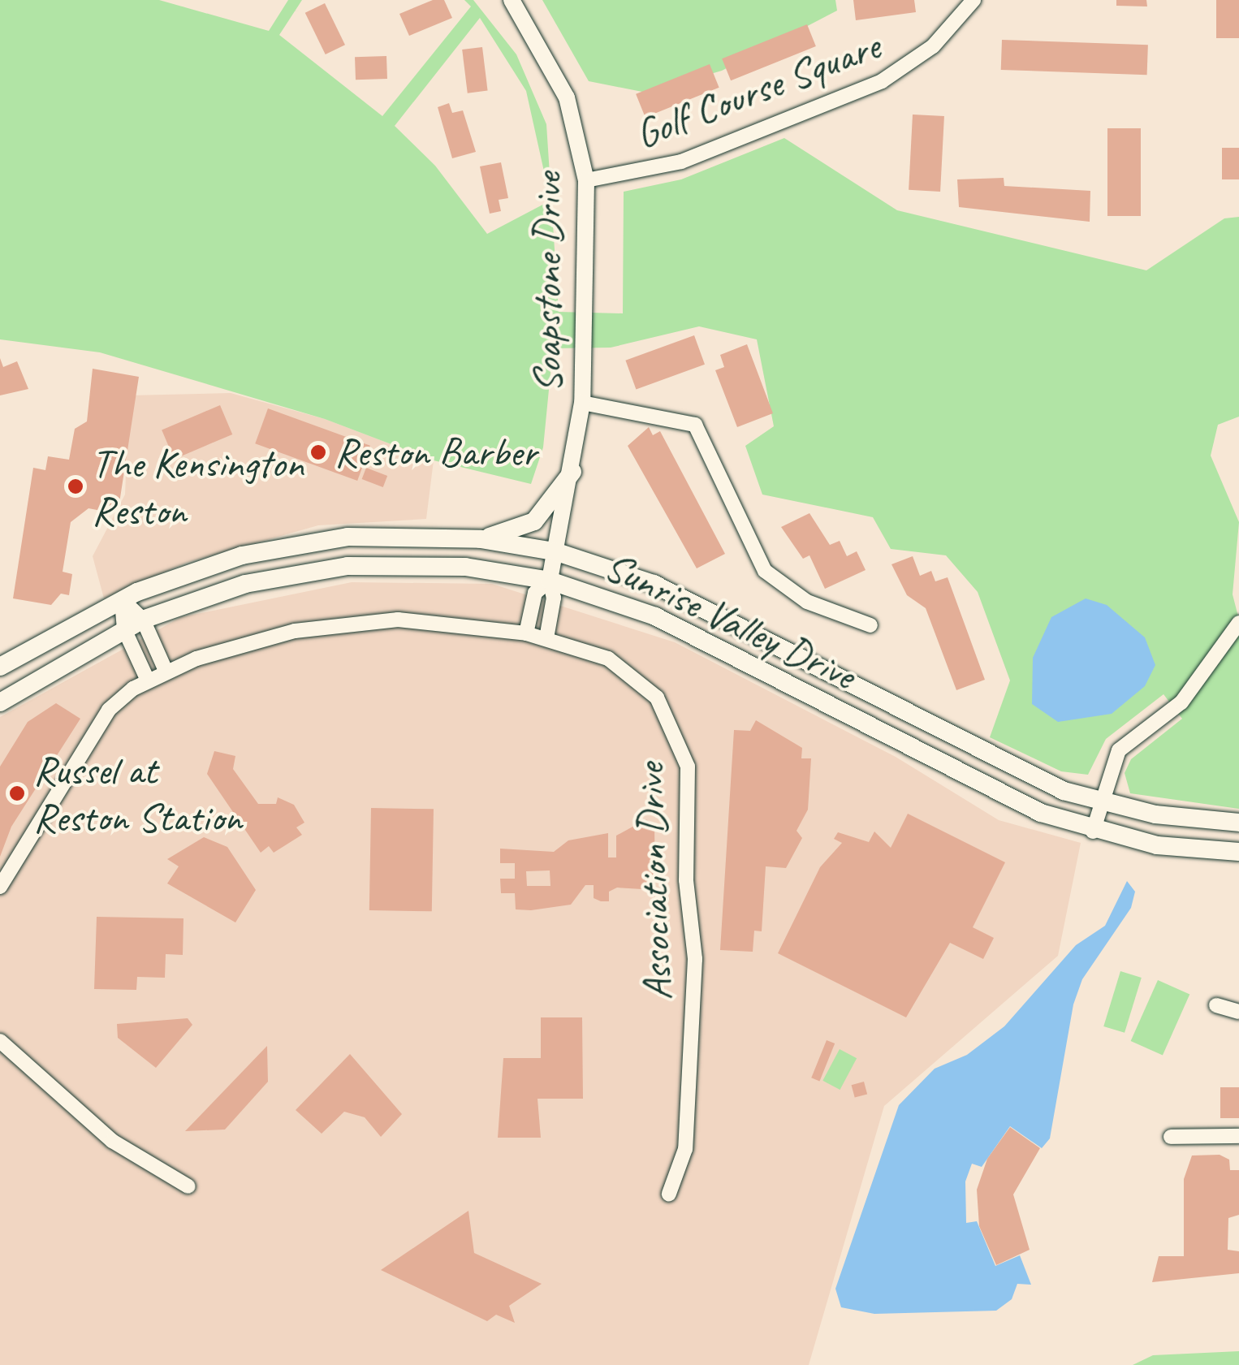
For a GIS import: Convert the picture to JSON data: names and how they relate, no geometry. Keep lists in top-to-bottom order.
{
  "streets": {
    "main road": ["Sunrise Valley Drive"],
    "street": ["Golf Course Square", "Soapstone Drive", "Association Drive"]
  },
  "crossings": [
    ["Golf Course Square", "Soapstone Drive"],
    ["Soapstone Drive", "Sunrise Valley Drive"]
  ],
  "places": ["Reston Barber", "The Kensington Reston", "Russel at Reston Station"]
}
